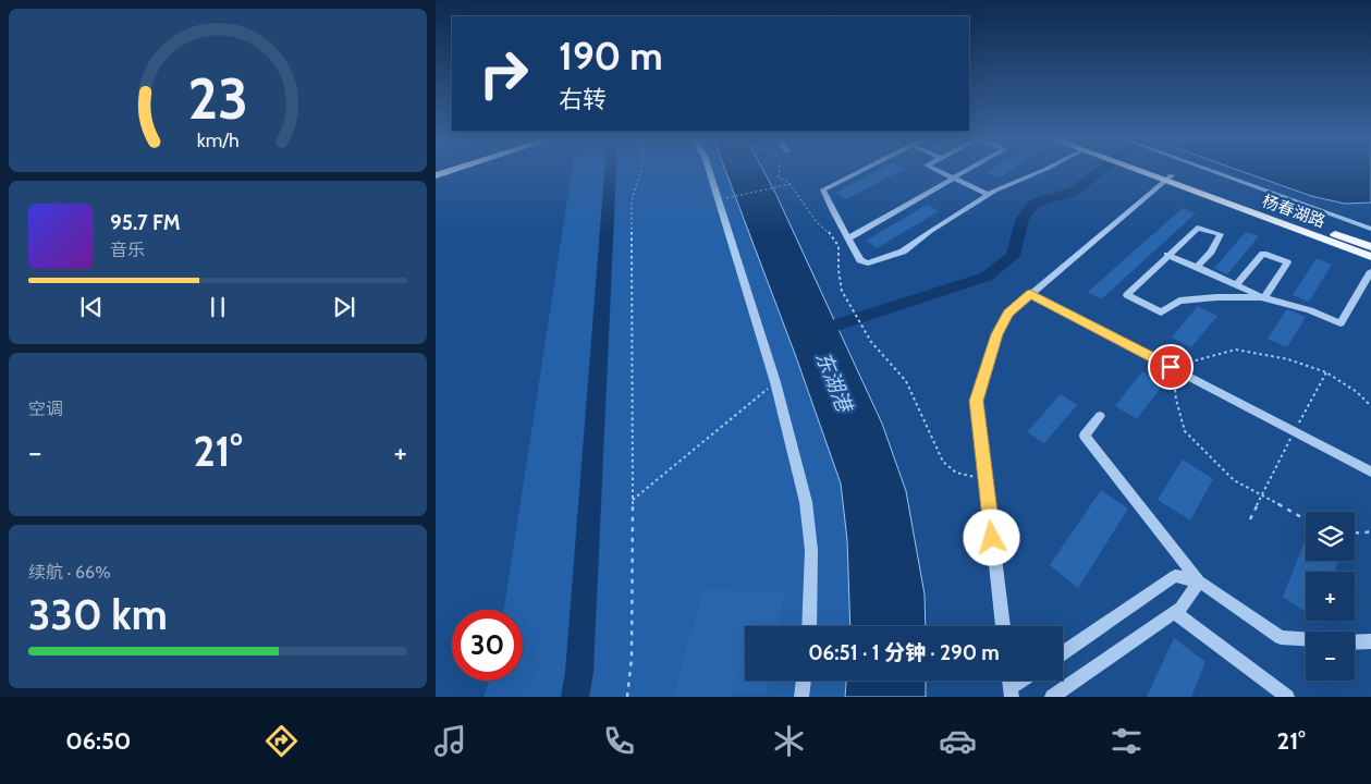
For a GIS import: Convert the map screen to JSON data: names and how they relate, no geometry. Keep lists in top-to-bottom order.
{
  "streets": {
    "main road": ["杨春湖路"]
  },
  "water": ["东湖港"],
  "page": {
    "turn": ["190 m", "右转"],
    "song": ["95.7 FM", "音乐"],
    "tile": [
      "空调",
      ["续航 · 66%", "330 km"]
    ],
    "heat": ["−", "21°", "+"],
    "map_buttons": ["+", "−"],
    "limit": "30",
    "trip": "06:51 · 1 分钟 · 290 m",
    "tabs": ["06:50", "21°"],
    "gauge": ["23", "km/h"]
  }
}
